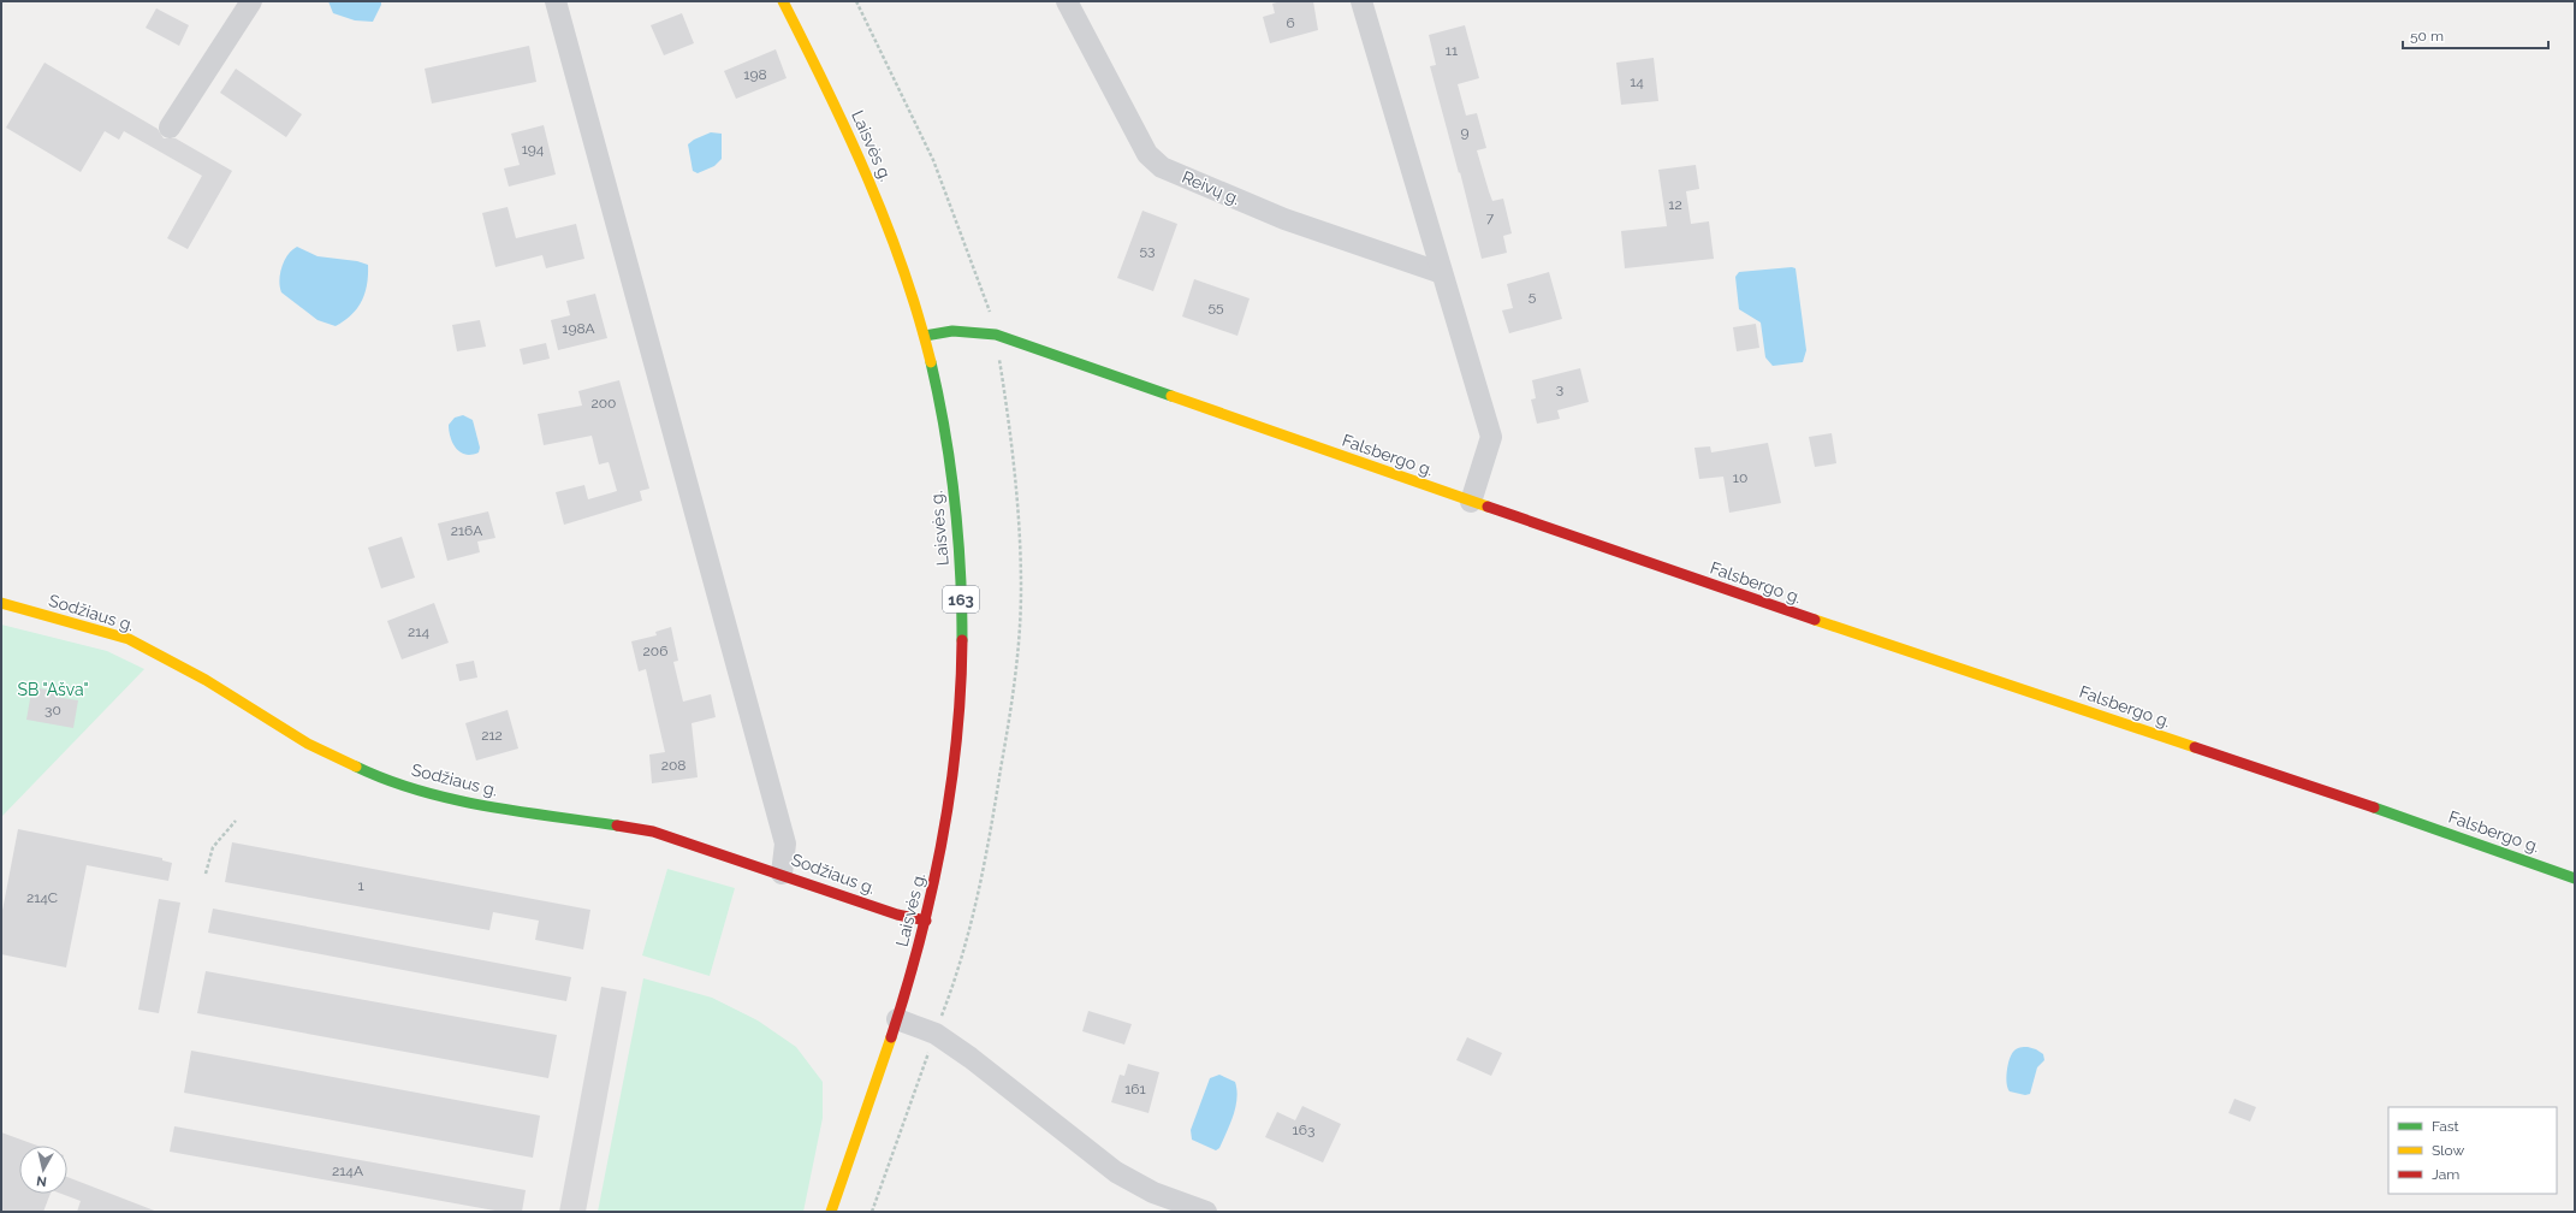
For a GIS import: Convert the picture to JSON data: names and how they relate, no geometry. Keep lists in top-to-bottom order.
{
  "streets": {
    "street": [
      "Laisvės g.",
      "Reivų g.",
      "Falsbergo g.",
      "163",
      "Sodžiaus g."
    ]
  },
  "crossings": [
    ["Laisvės g.", "Falsbergo g."],
    ["Laisvės g.", "Sodžiaus g."]
  ],
  "parks": ["SB \"Ašva\""],
  "house_numbers": [
    "6",
    "11",
    "198",
    "14",
    "9",
    "194",
    "12",
    "7",
    "53",
    "5",
    "55",
    "198A",
    "3",
    "200",
    "10",
    "216A",
    "214",
    "206",
    "30",
    "212",
    "208",
    "1",
    "214C",
    "161",
    "163",
    "214A"
  ],
  "legend": ["Fast", "Slow", "Jam"],
  "scale_bar": "50 m",
  "north": "bottom"
}
